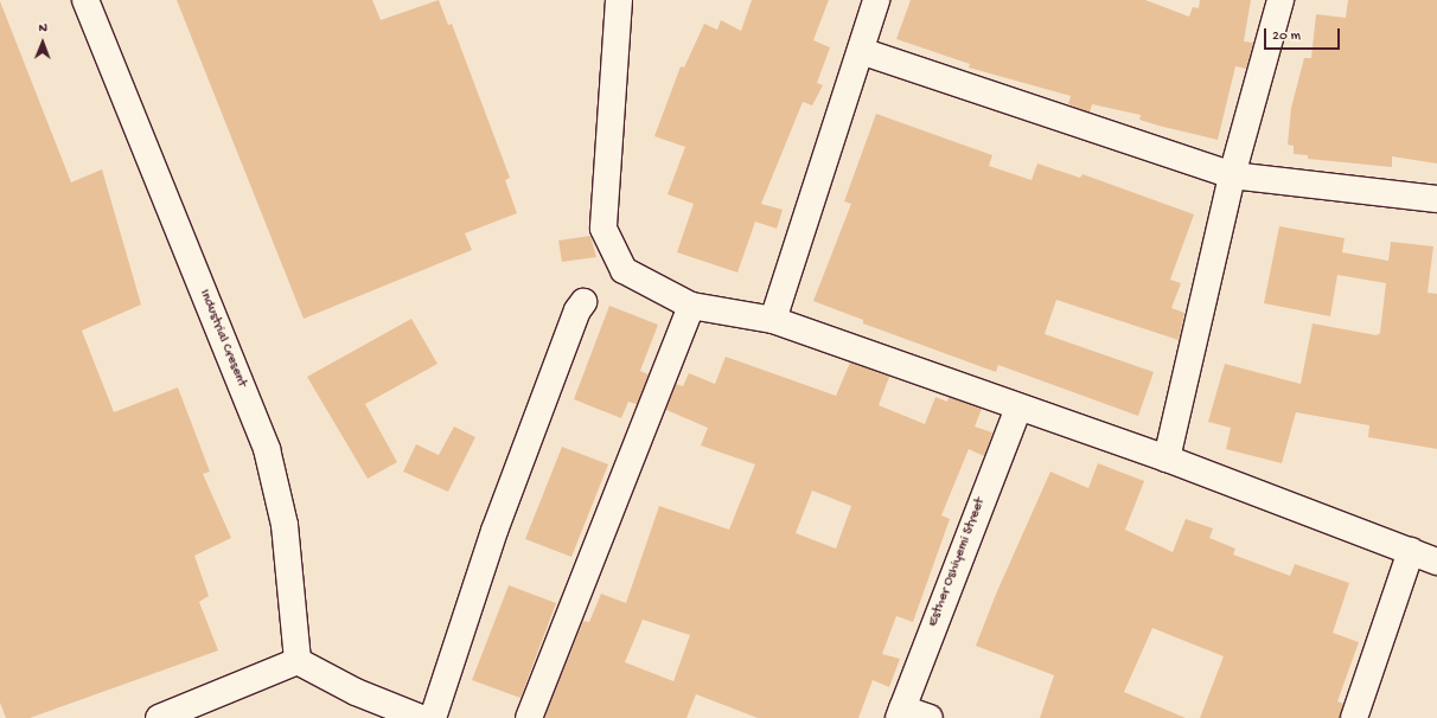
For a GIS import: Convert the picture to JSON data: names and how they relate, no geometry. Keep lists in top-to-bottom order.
{
  "streets": {
    "street": ["Industrial Cresent", "Esther Oshiyemi Street"]
  },
  "scale_bar": "20 m",
  "north": "top"
}
